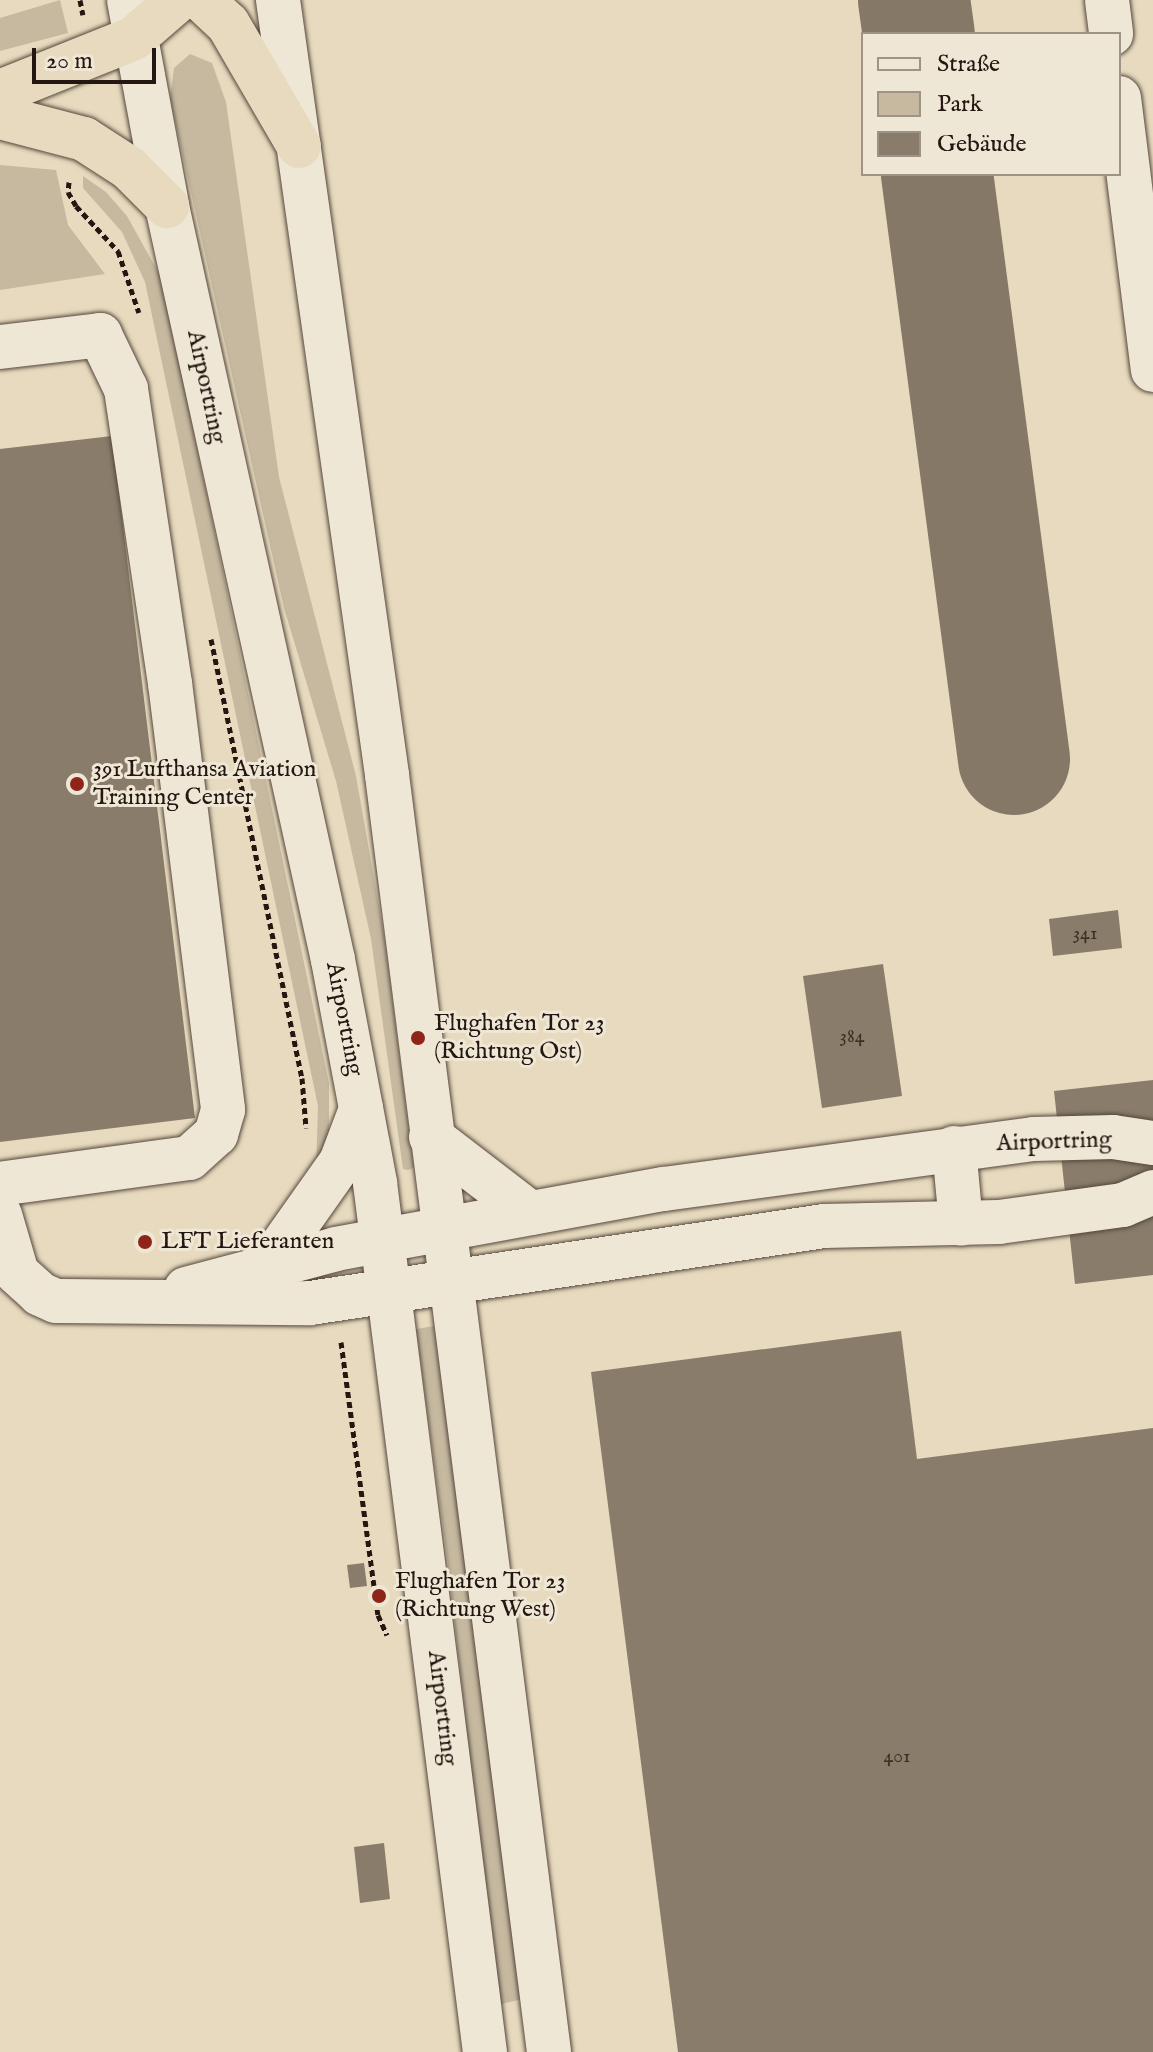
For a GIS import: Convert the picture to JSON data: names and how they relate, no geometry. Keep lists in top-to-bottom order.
{
  "streets": {
    "street": ["Airportring"]
  },
  "places": [
    "391 Lufthansa Aviation Training Center",
    "Flughafen Tor 23 (Richtung Ost)",
    "LFT Lieferanten",
    "Flughafen Tor 23 (Richtung West)"
  ],
  "house_numbers": ["341", "384", "401"],
  "legend": ["Straße", "Park", "Gebäude"],
  "scale_bar": "20 m"
}
